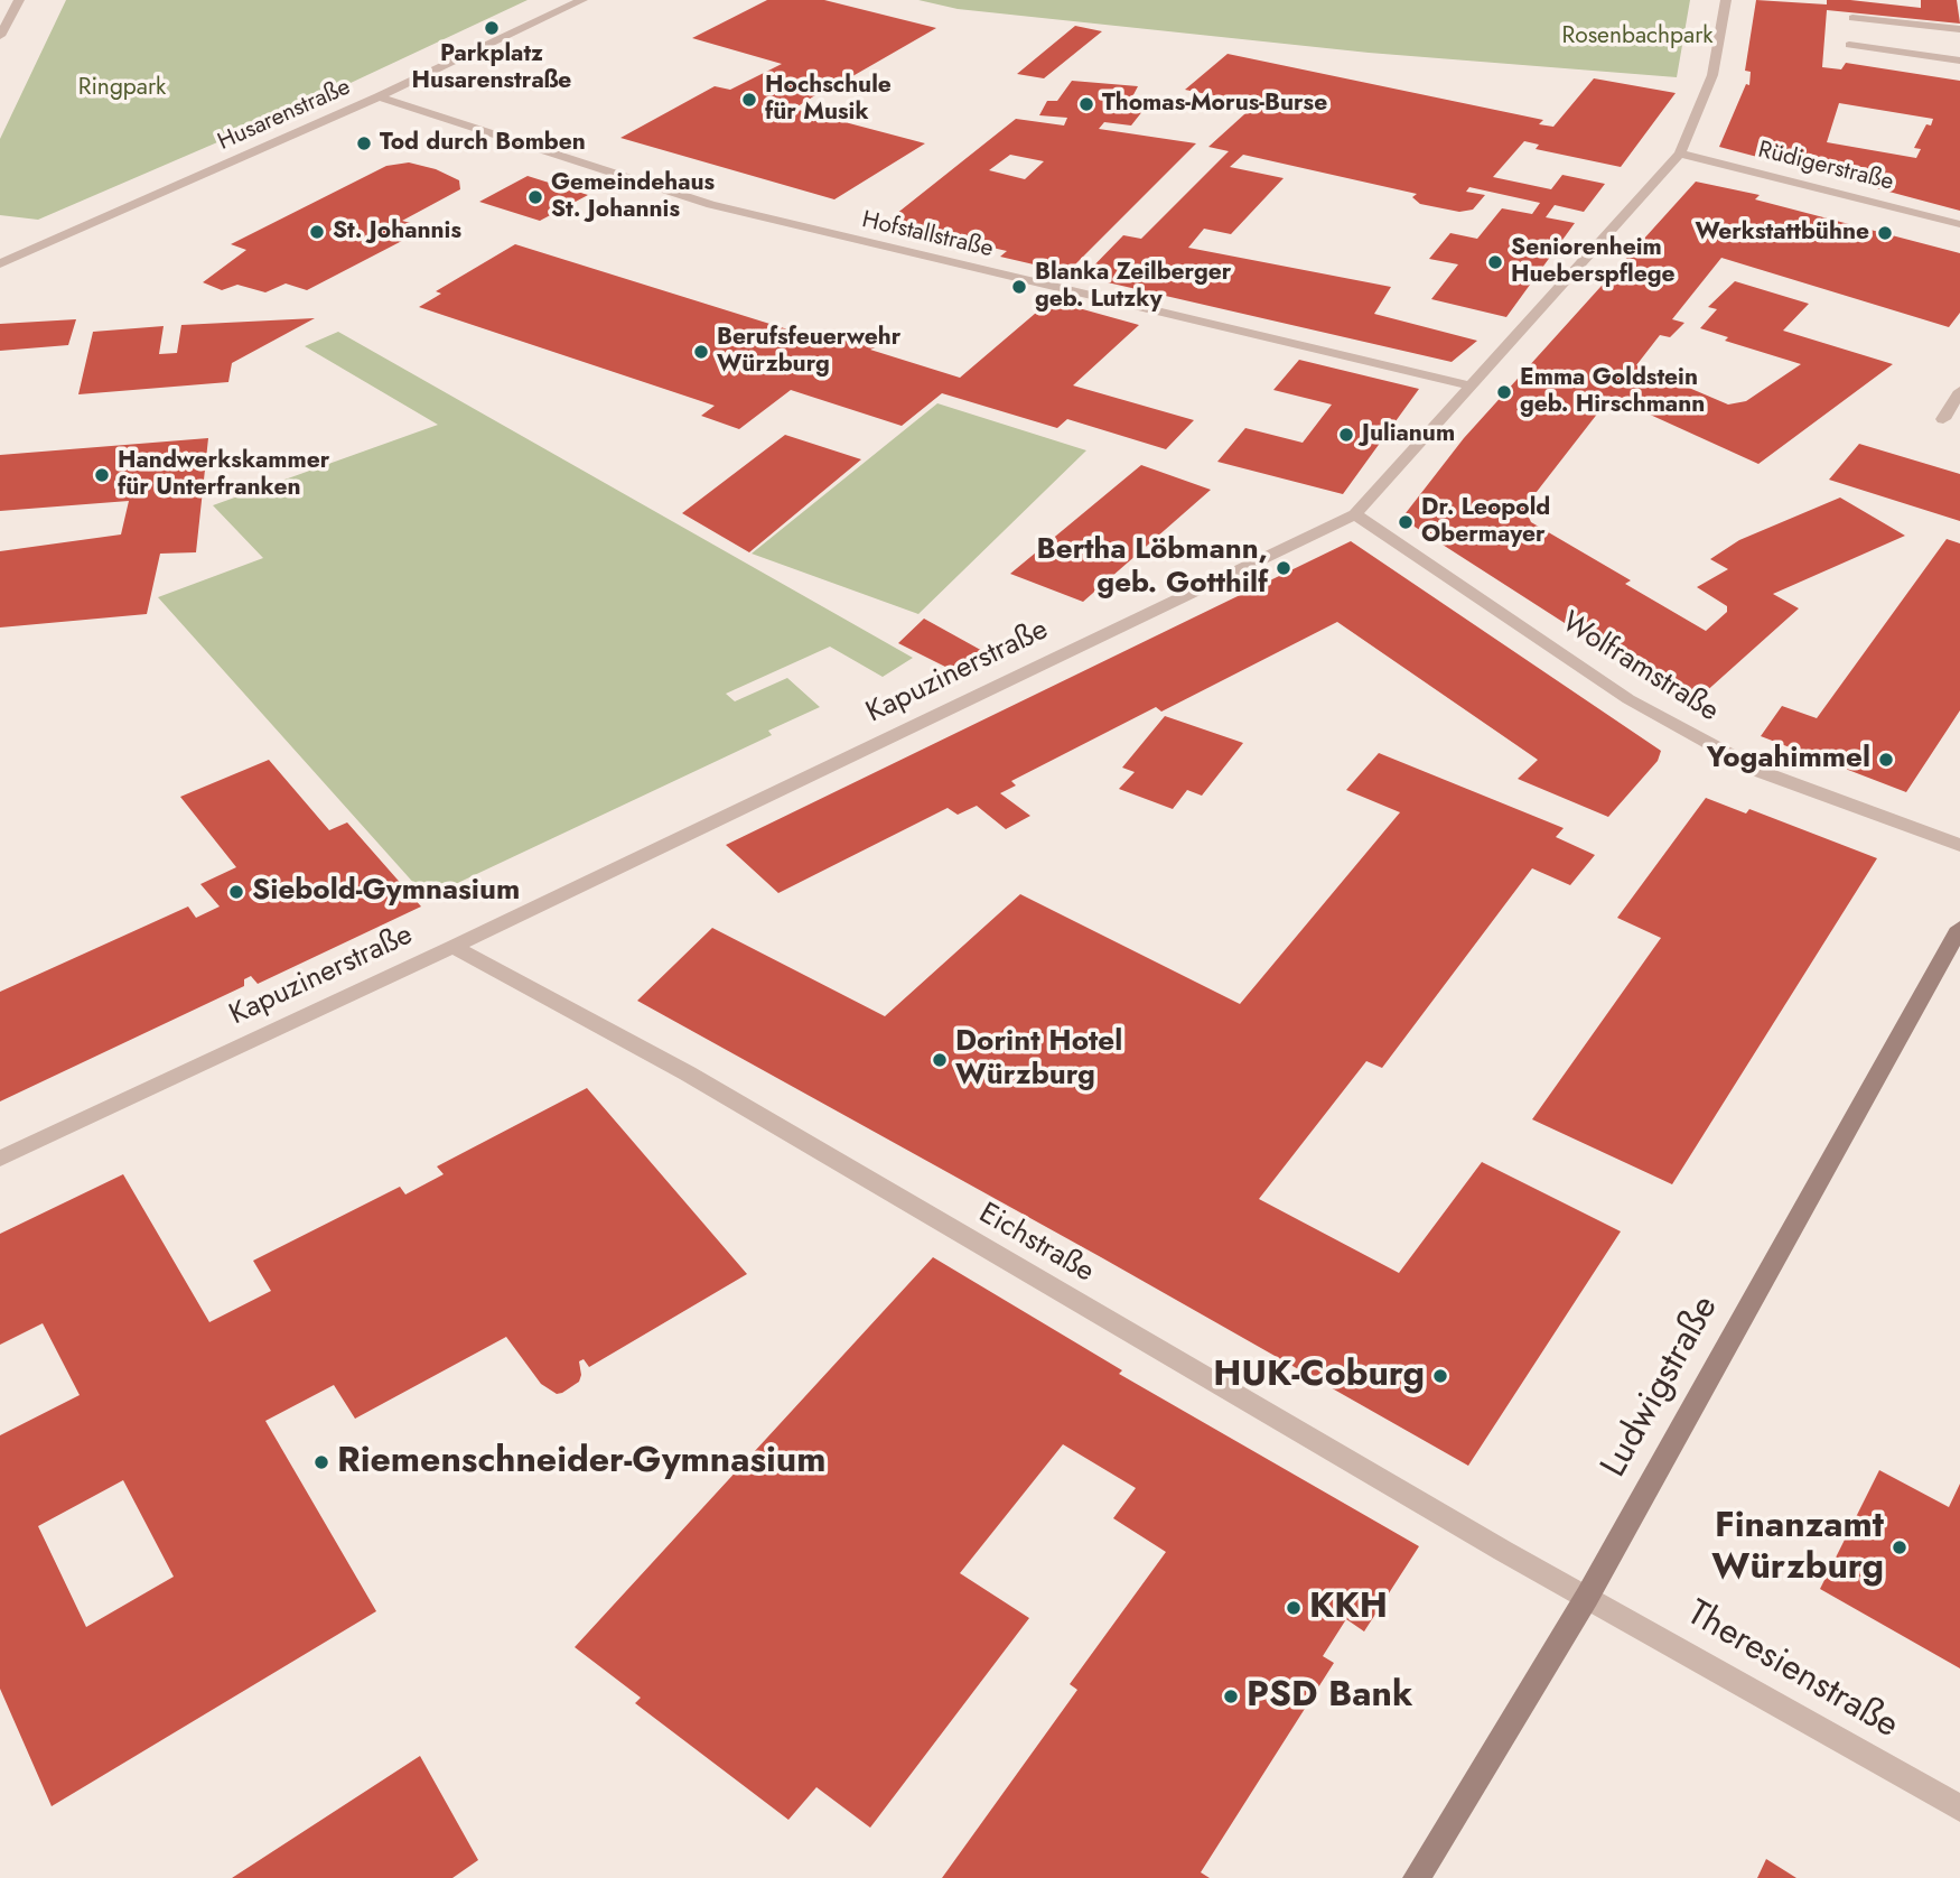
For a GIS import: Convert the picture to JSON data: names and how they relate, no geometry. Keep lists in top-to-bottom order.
{
  "streets": {
    "street": [
      "Husarenstraße",
      "Rüdigerstraße",
      "Hofstallstraße",
      "Wolframstraße",
      "Kapuzinerstraße",
      "Eichstraße",
      "Ludwigstraße",
      "Theresienstraße"
    ]
  },
  "crossings": [
    ["Husarenstraße", "Hofstallstraße"],
    ["Rüdigerstraße", "Kapuzinerstraße"],
    ["Hofstallstraße", "Kapuzinerstraße"],
    ["Wolframstraße", "Kapuzinerstraße"],
    ["Kapuzinerstraße", "Eichstraße"],
    ["Eichstraße", "Ludwigstraße"],
    ["Eichstraße", "Theresienstraße"],
    ["Ludwigstraße", "Theresienstraße"]
  ],
  "parks": ["Rosenbachpark", "Ringpark"],
  "places": [
    "Parkplatz Husarenstraße",
    "Hochschule für Musik",
    "Thomas-Morus-Burse",
    "Tod durch Bomben",
    "Gemeindehaus St. Johannis",
    "St. Johannis",
    "Werkstattbühne",
    "Seniorenheim Hueberspflege",
    "Blanka Zeilberger geb. Lutzky",
    "Berufsfeuerwehr Würzburg",
    "Emma Goldstein geb. Hirschmann",
    "Julianum",
    "Handwerkskammer für Unterfranken",
    "Dr. Leopold Obermayer",
    "Bertha Löbmann, geb. Gotthilf",
    "Yogahimmel",
    "Siebold-Gymnasium",
    "Dorint Hotel Würzburg",
    "HUK-Coburg",
    "Riemenschneider-Gymnasium",
    "Finanzamt Würzburg",
    "KKH",
    "PSD Bank"
  ]
}
